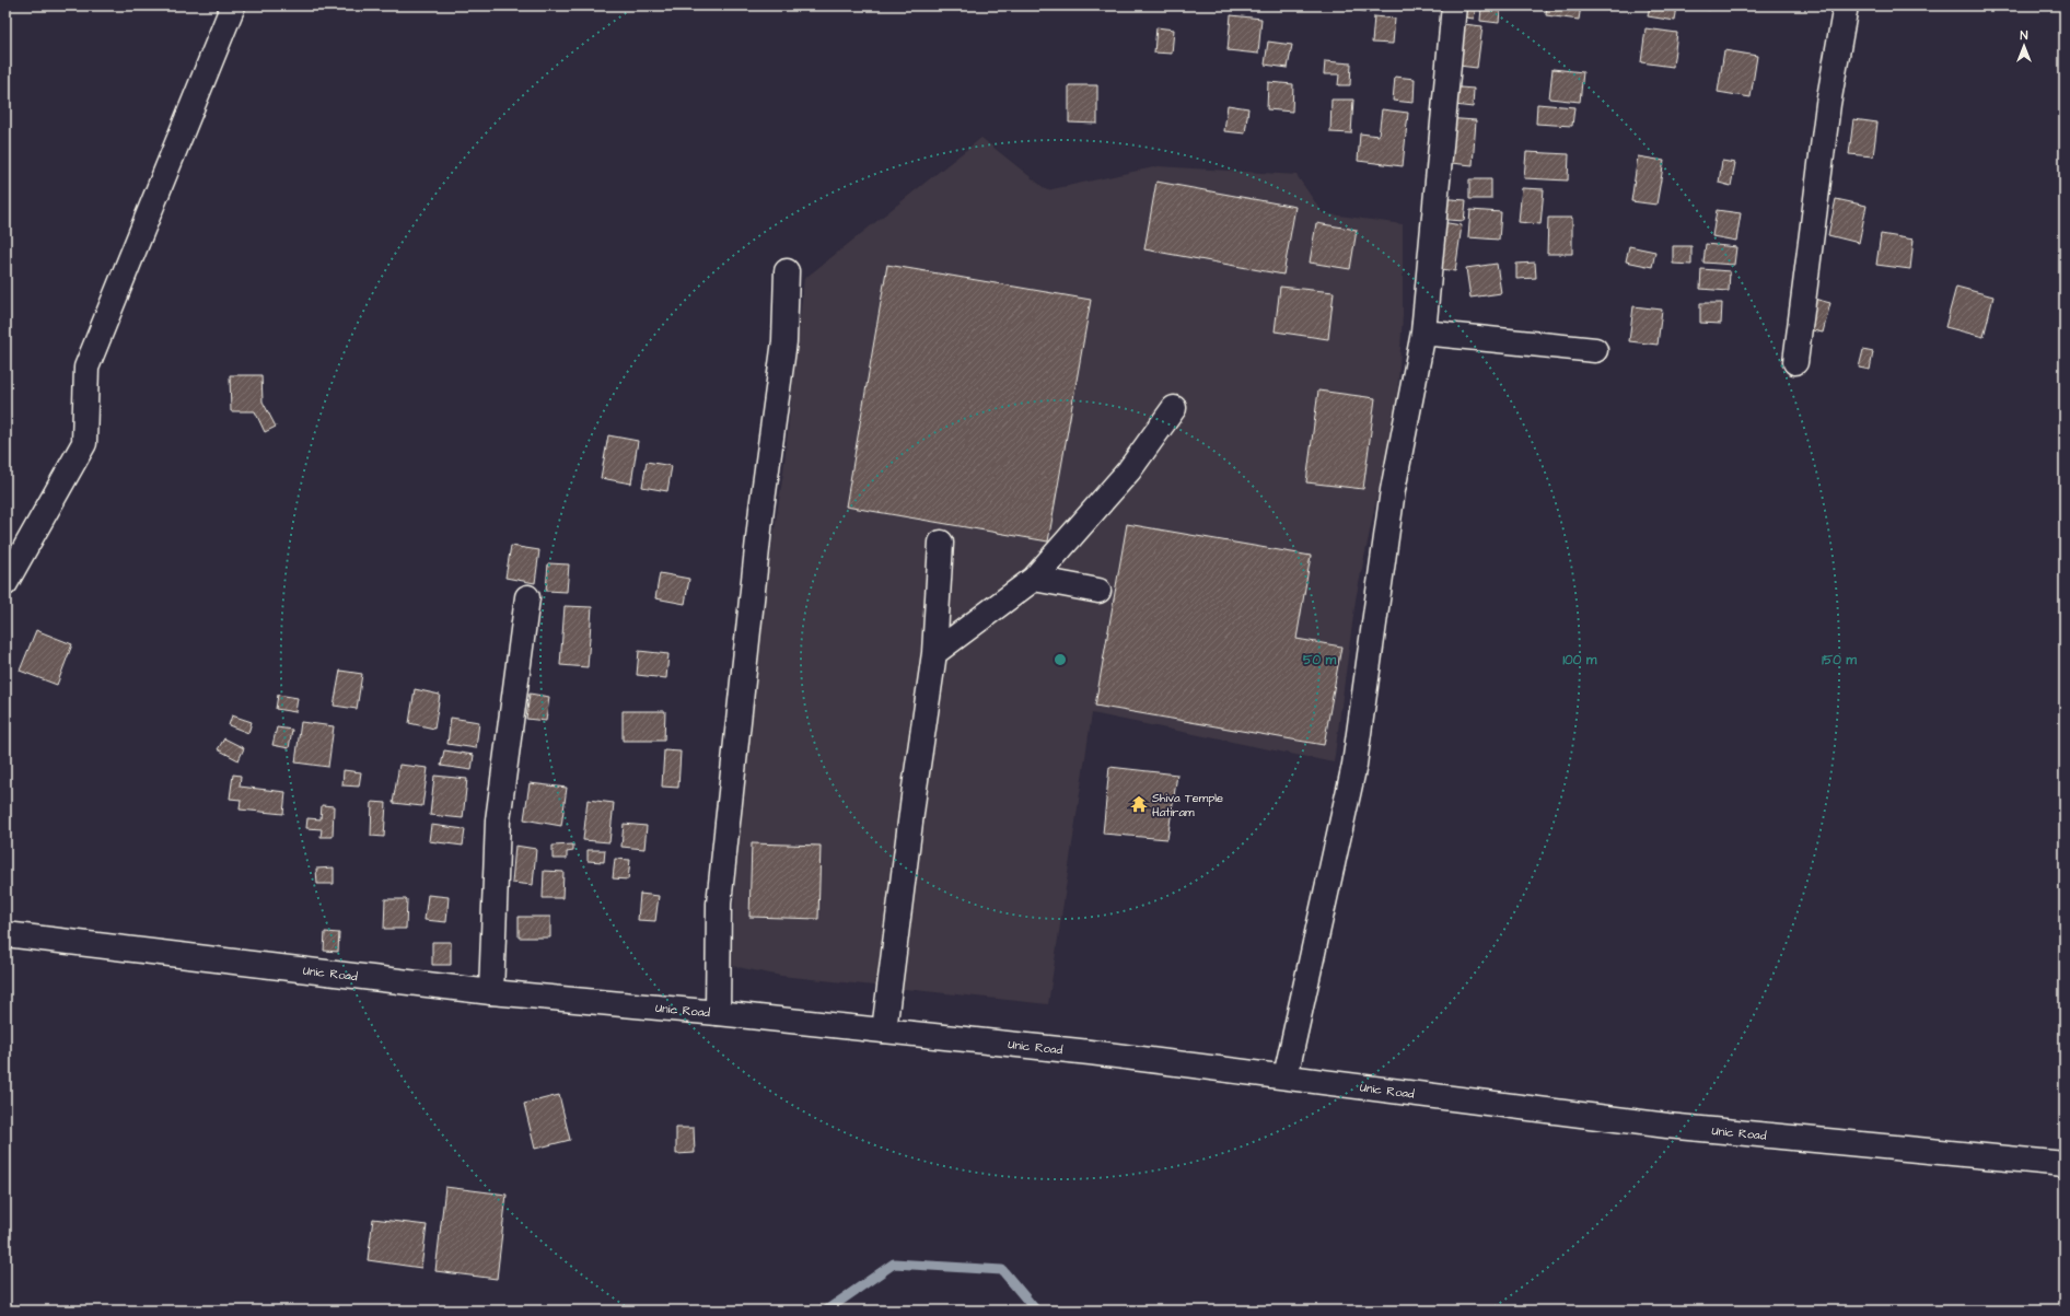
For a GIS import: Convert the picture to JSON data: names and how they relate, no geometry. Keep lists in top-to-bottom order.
{
  "streets": {
    "street": ["Unic Road"]
  },
  "places": {
    "temple": ["Shiva Temple Hatiram"]
  },
  "north": "top",
  "rings": ["50 m", "100 m", "150 m"]
}
